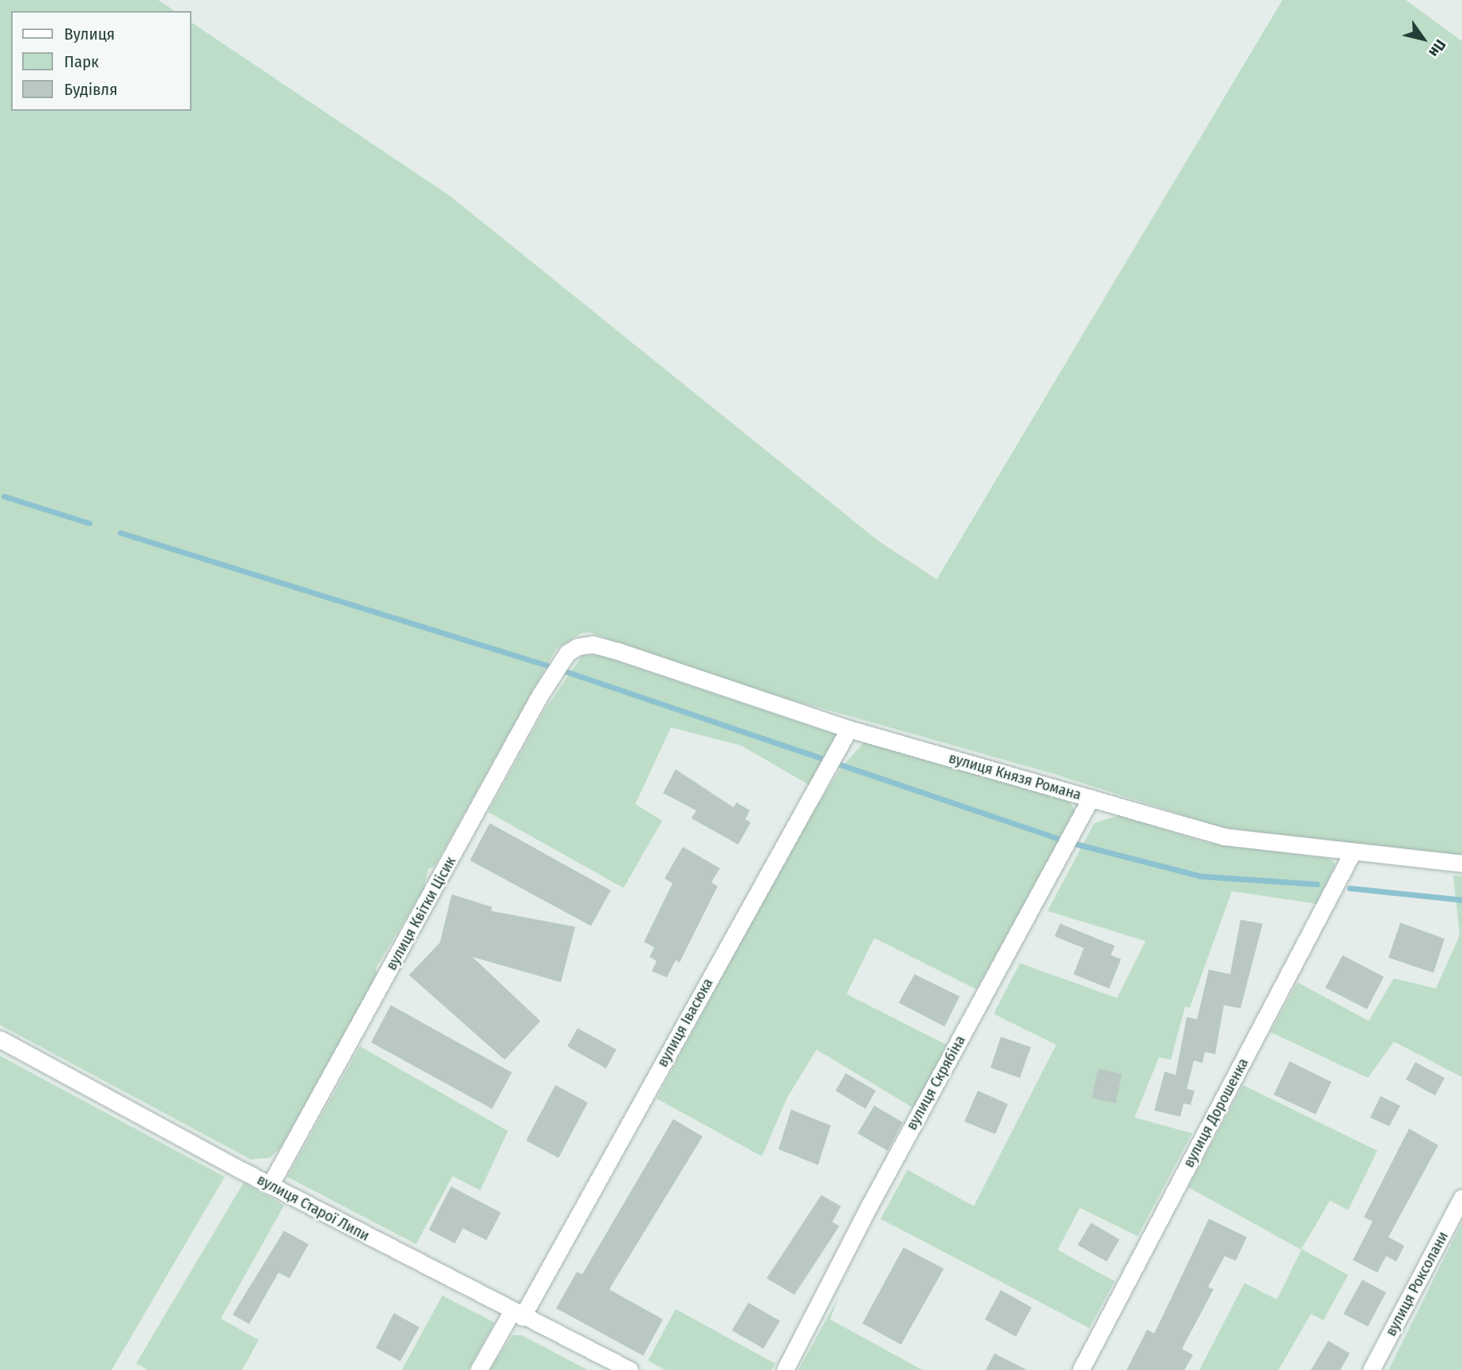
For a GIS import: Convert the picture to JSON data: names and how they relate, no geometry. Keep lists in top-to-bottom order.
{
  "streets": {
    "street": [
      "вулиця Князя Романа",
      "вулиця Квітки Цісик",
      "вулиця Івасюка",
      "вулиця Скрябіна",
      "вулиця Дорошенка",
      "вулиця Старої Липи",
      "вулиця Роксолани"
    ]
  },
  "crossings": [
    ["вулиця Князя Романа", "вулиця Квітки Цісик"],
    ["вулиця Князя Романа", "вулиця Івасюка"],
    ["вулиця Князя Романа", "вулиця Скрябіна"],
    ["вулиця Князя Романа", "вулиця Дорошенка"],
    ["вулиця Квітки Цісик", "вулиця Старої Липи"],
    ["вулиця Івасюка", "вулиця Старої Липи"]
  ],
  "legend": ["Вулиця", "Парк", "Будівля"],
  "north": "bottom right"
}
